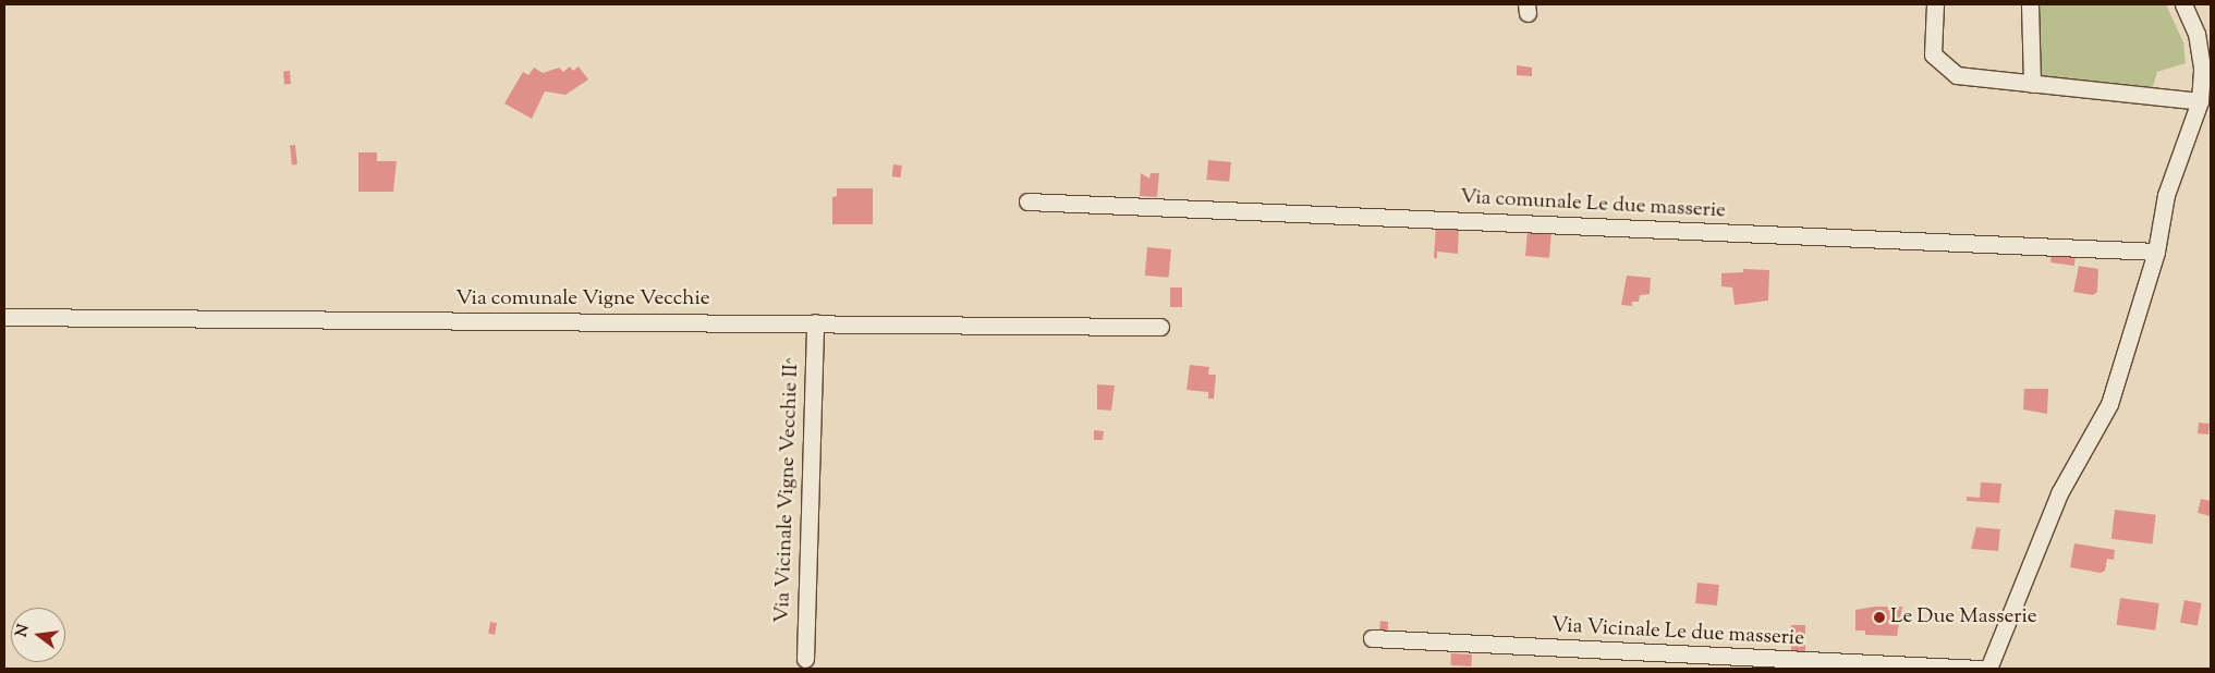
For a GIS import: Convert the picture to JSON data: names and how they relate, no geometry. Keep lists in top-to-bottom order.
{
  "streets": {
    "street": [
      "Via comunale Le due masserie",
      "Via comunale Vigne Vecchie",
      "Via Vicinale Vigne Vecchie II^",
      "Via Vicinale Le due masserie"
    ]
  },
  "crossings": [
    ["Via comunale Vigne Vecchie", "Via Vicinale Vigne Vecchie II^"]
  ],
  "places": ["Le Due Masserie"],
  "north": "left"
}
